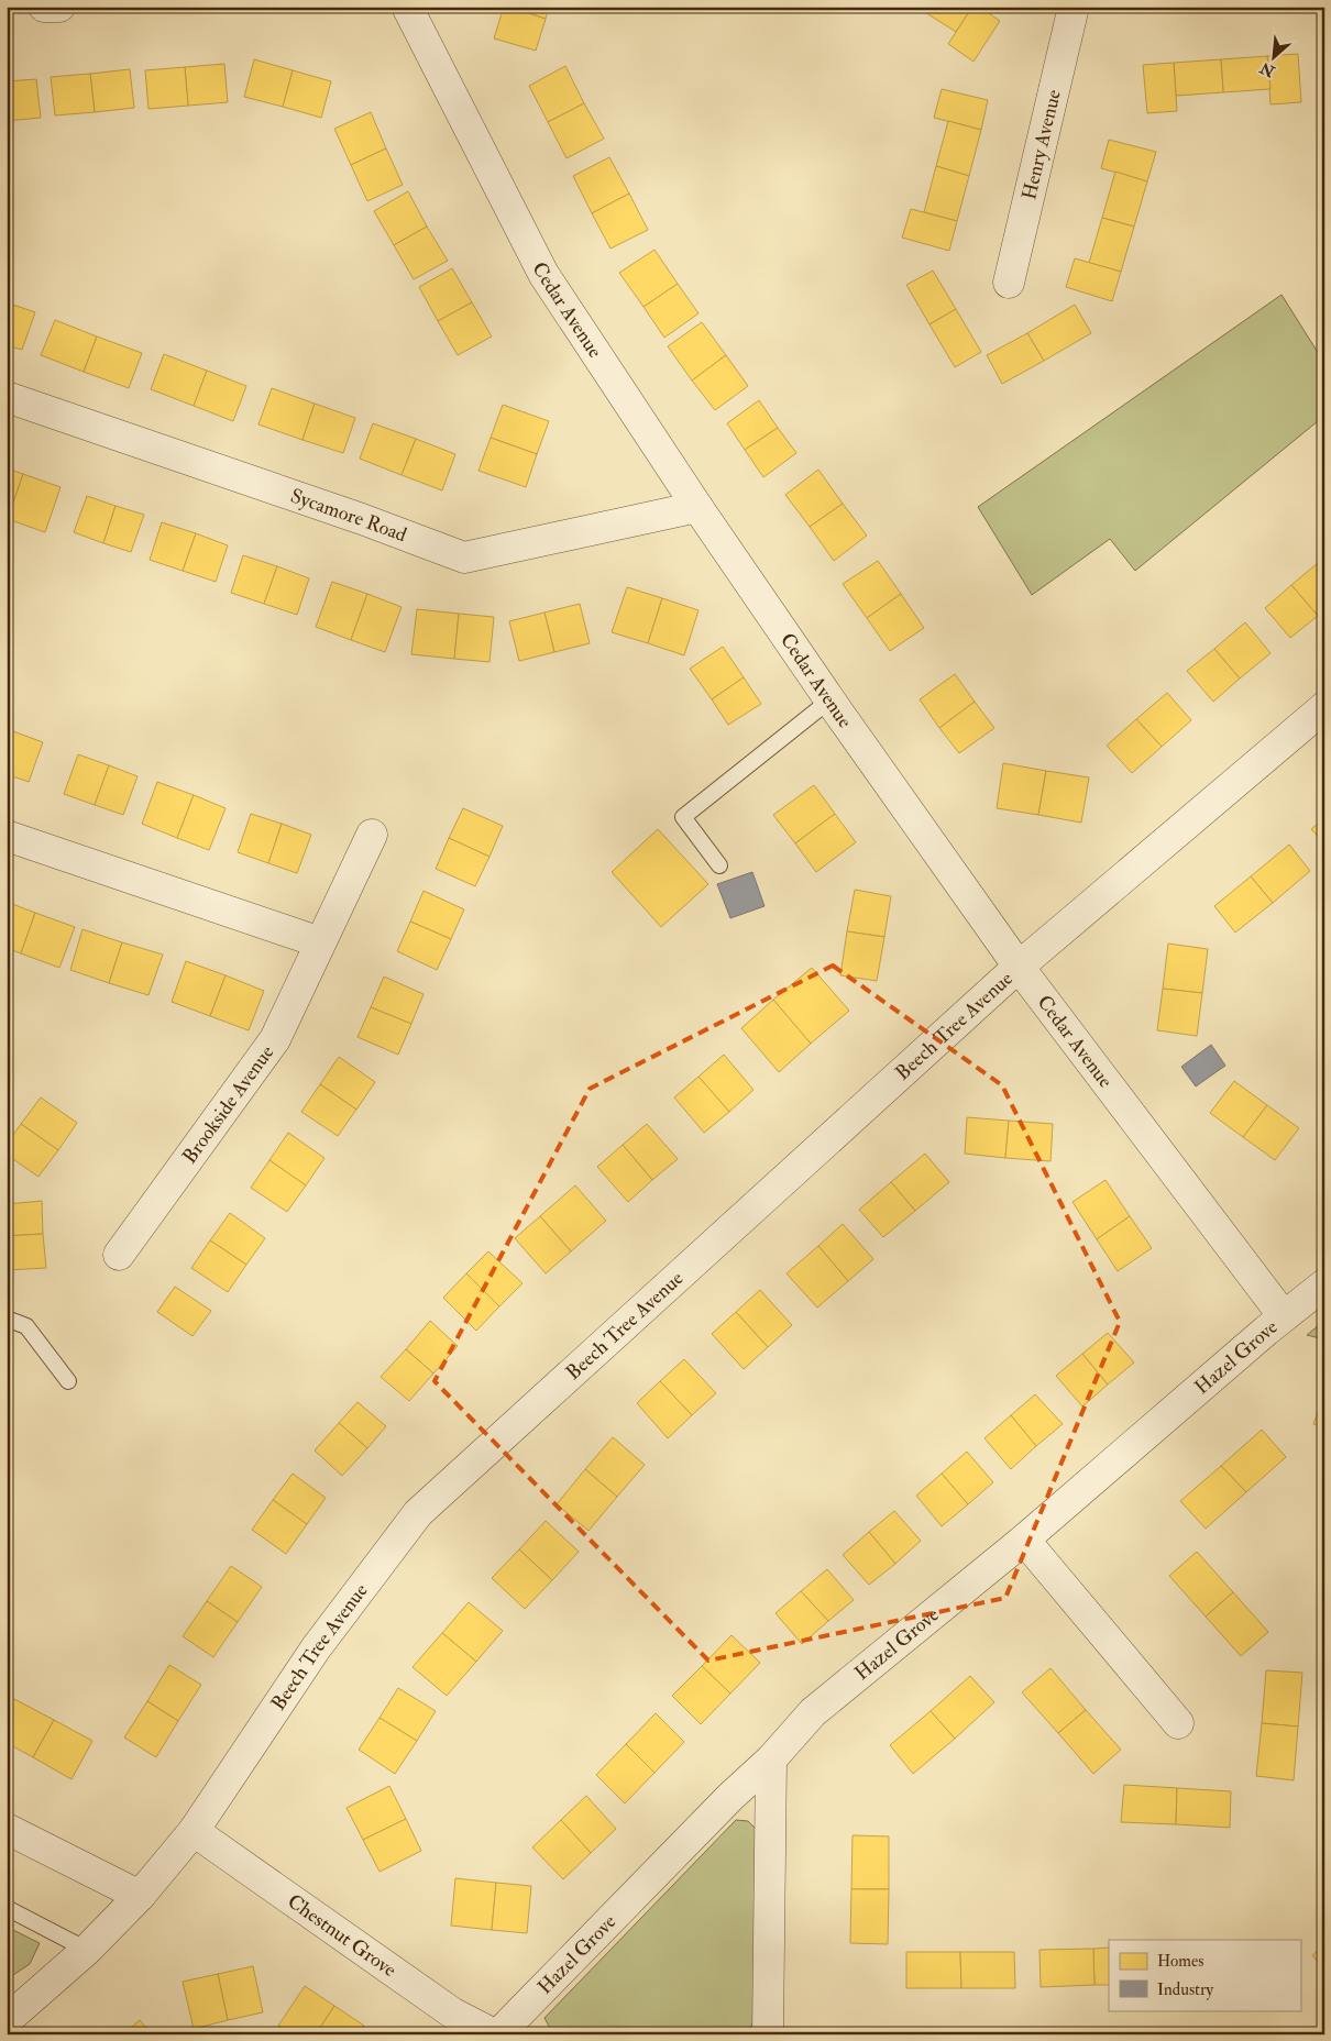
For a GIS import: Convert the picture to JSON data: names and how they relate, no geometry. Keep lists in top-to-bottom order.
{
  "streets": {
    "street": [
      "Henry Avenue",
      "Cedar Avenue",
      "Sycamore Road",
      "Beech Tree Avenue",
      "Brookside Avenue",
      "Hazel Grove",
      "Chestnut Grove"
    ]
  },
  "crossings": [
    ["Cedar Avenue", "Sycamore Road"],
    ["Cedar Avenue", "Beech Tree Avenue"],
    ["Cedar Avenue", "Hazel Grove"],
    ["Beech Tree Avenue", "Chestnut Grove"]
  ],
  "legend": ["Homes", "Industry"],
  "north": "bottom left"
}
